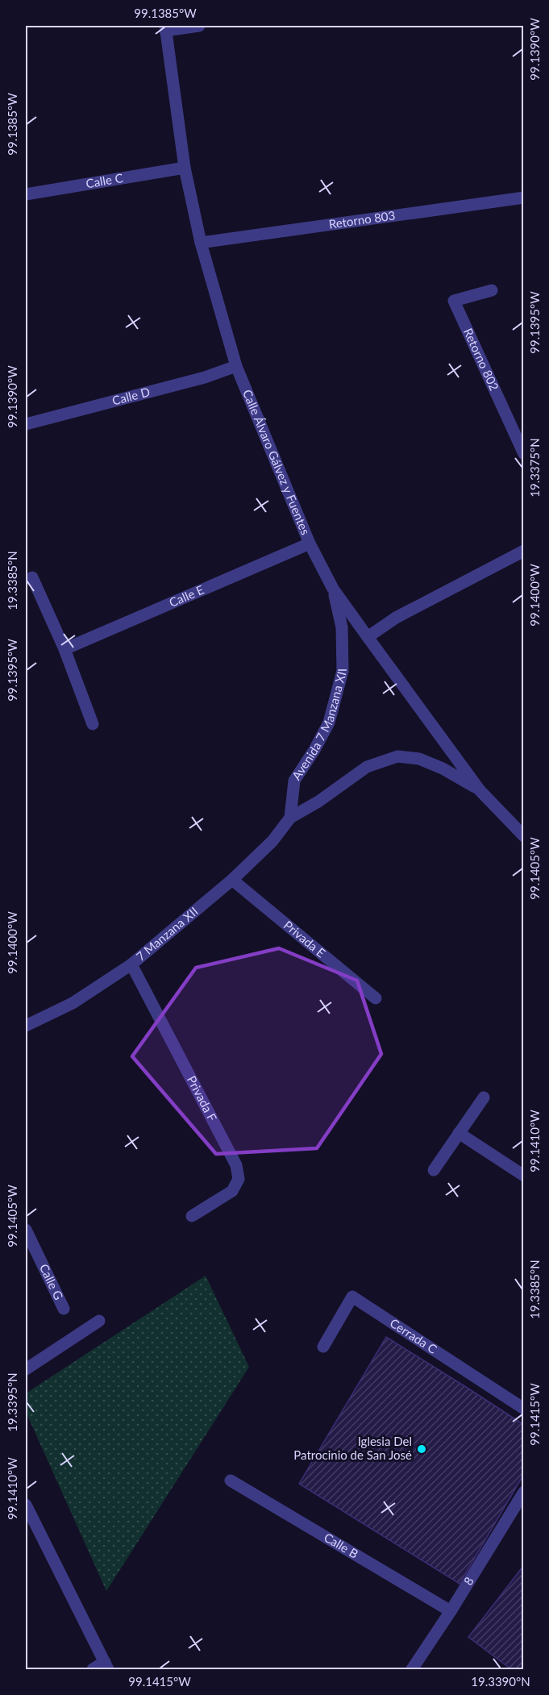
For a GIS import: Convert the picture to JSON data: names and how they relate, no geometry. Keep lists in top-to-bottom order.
{
  "streets": {
    "street": [
      "Calle C",
      "Retorno 803",
      "Retorno 802",
      "Calle D",
      "Calle Álvaro Gálvez y Fuentes",
      "Calle E",
      "Avenida 7 Manzana XII",
      "7 Manzana XII",
      "Privada E",
      "Privada F",
      "Calle G",
      "Cerrada C",
      "Calle B",
      "8"
    ]
  },
  "crossings": [
    ["Calle C", "Calle Álvaro Gálvez y Fuentes"],
    ["Retorno 803", "Calle Álvaro Gálvez y Fuentes"],
    ["Calle D", "Calle Álvaro Gálvez y Fuentes"],
    ["Calle Álvaro Gálvez y Fuentes", "Calle E"],
    ["Calle Álvaro Gálvez y Fuentes", "Avenida 7 Manzana XII"],
    ["Avenida 7 Manzana XII", "7 Manzana XII"],
    ["7 Manzana XII", "Privada E"],
    ["7 Manzana XII", "Privada F"],
    ["Calle B", "8"]
  ],
  "places": ["Iglesia Del Patrocinio de San José"],
  "coordinates": [
    "99.1385°W",
    "99.1390°W",
    "99.1395°W",
    "19.3375°N",
    "19.3385°N",
    "99.1400°W",
    "99.1405°W",
    "99.1410°W",
    "19.3395°N",
    "99.1415°W",
    "19.3390°N"
  ]
}
